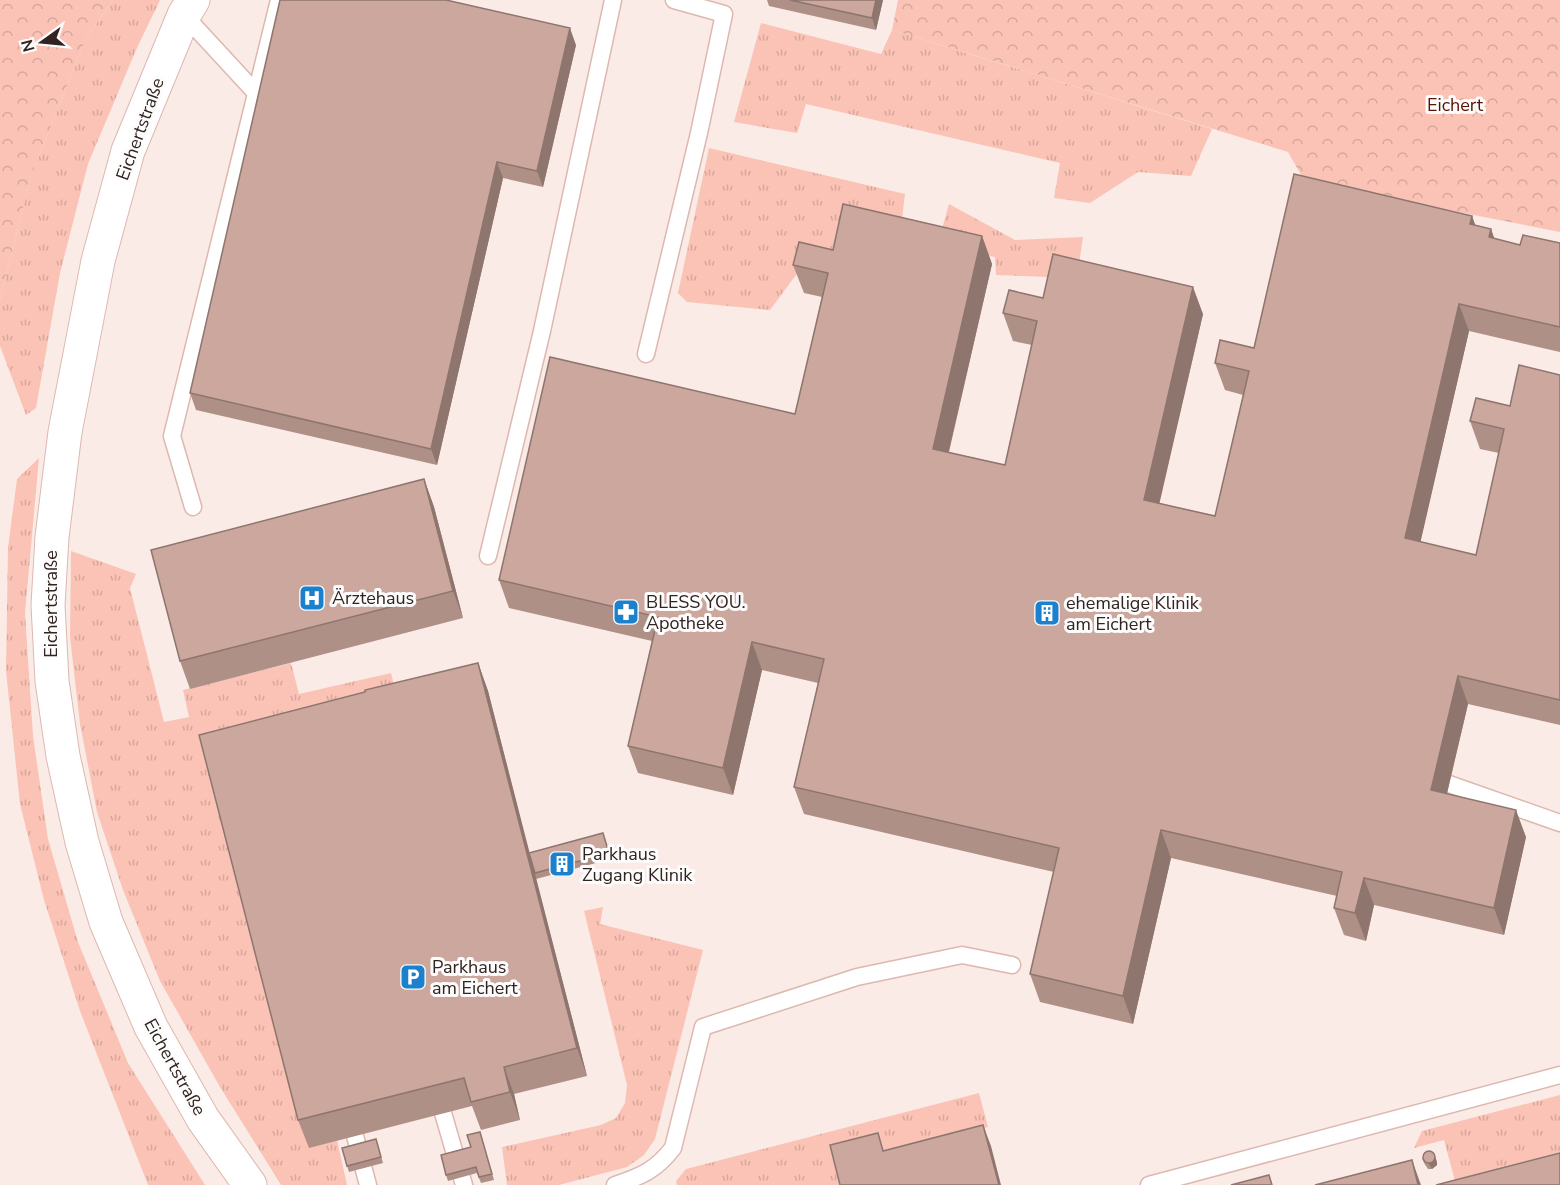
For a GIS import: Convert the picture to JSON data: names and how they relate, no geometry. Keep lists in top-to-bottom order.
{
  "streets": {
    "street": ["Eichertstraße"]
  },
  "parks": ["Eichert"],
  "places": {
    "hospital": ["Ärztehaus"],
    "pharmacy": ["BLESS YOU. Apotheke"],
    "building": ["ehemalige Klinik am Eichert", "Parkhaus Zugang Klinik"],
    "parking": ["Parkhaus am Eichert"]
  },
  "north": "left"
}
